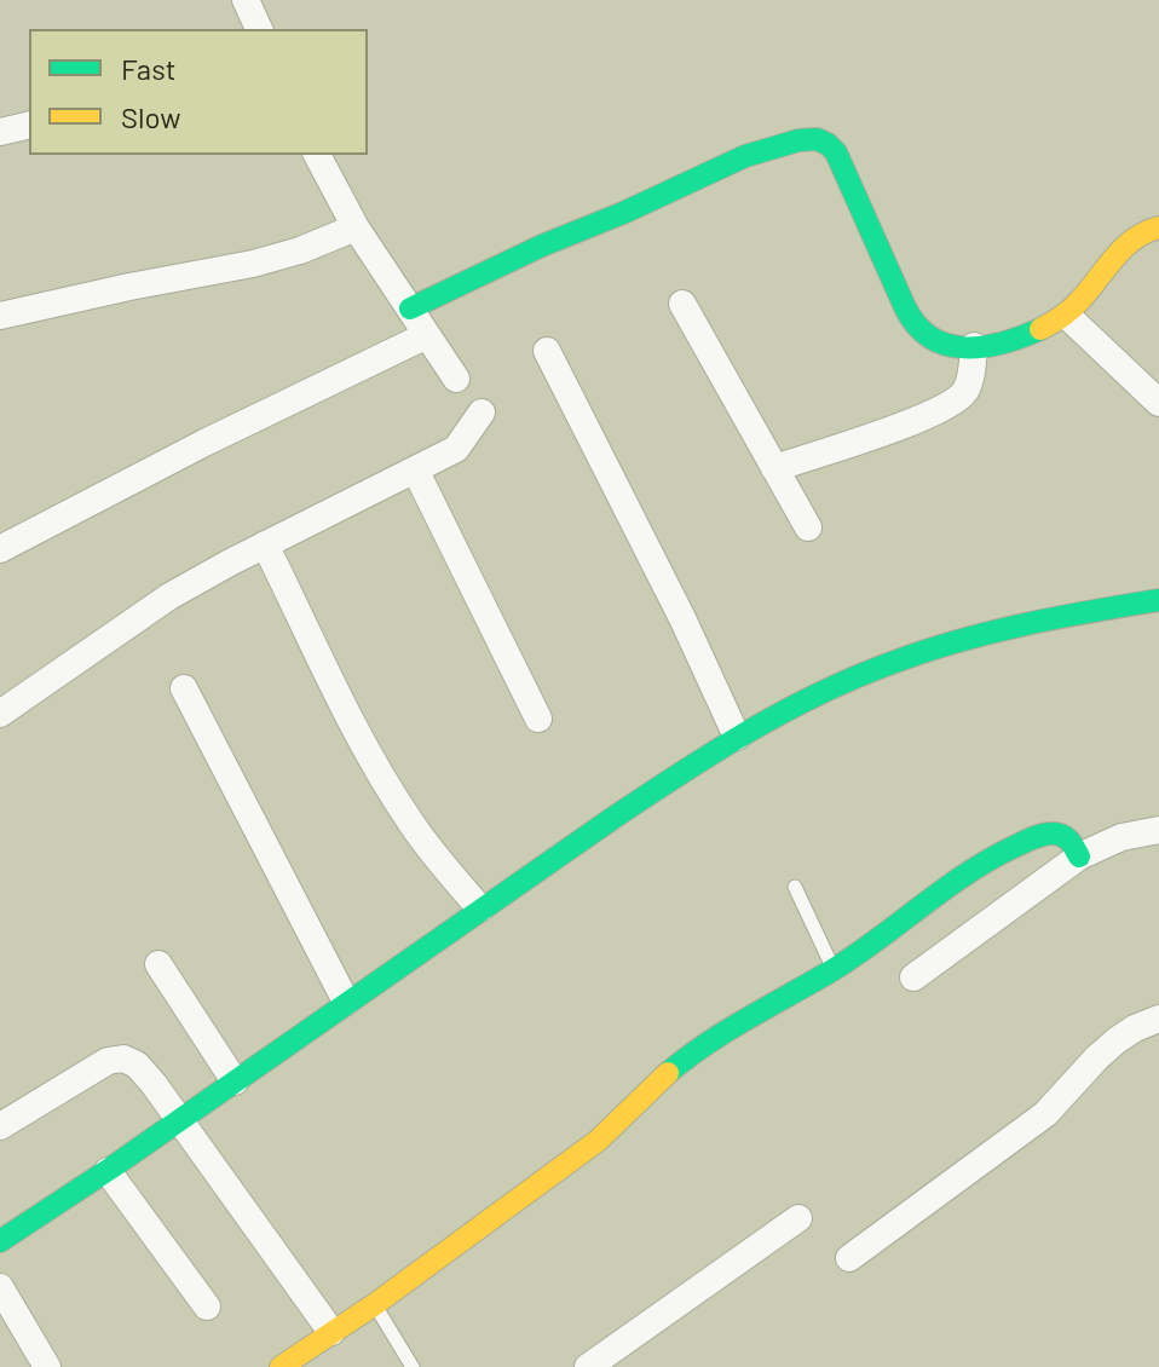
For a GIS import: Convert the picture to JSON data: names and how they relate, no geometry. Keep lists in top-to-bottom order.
{
  "legend": ["Fast", "Slow"]
}
